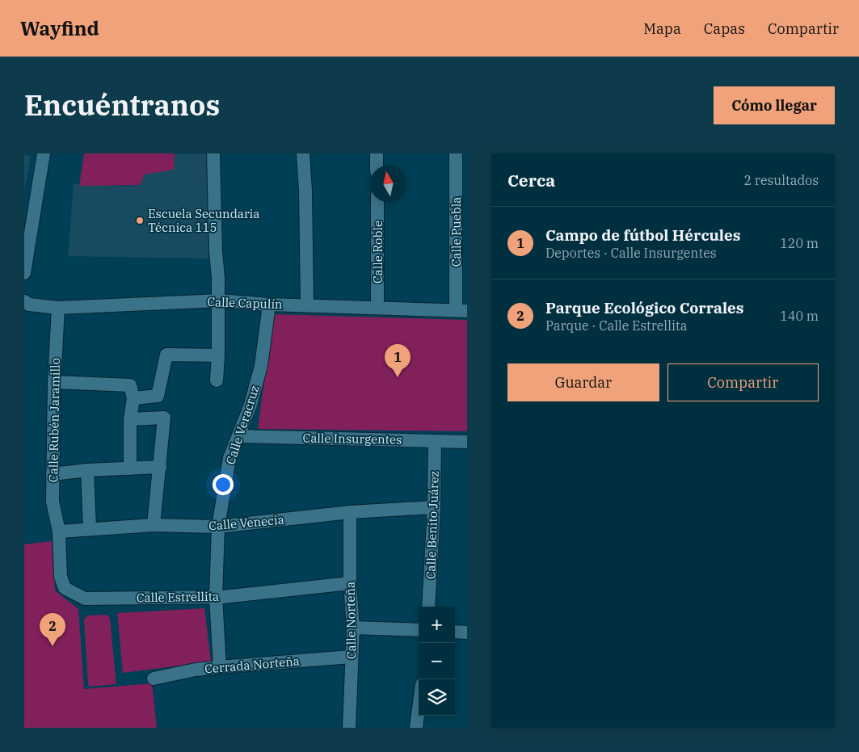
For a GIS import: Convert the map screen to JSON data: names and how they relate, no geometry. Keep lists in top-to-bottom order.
{
  "streets": {
    "street": [
      "Calle Puebla",
      "Calle Roble",
      "Calle Capulín",
      "Calle Rubén Jaramillo",
      "Calle Veracruz",
      "Calle Insurgentes",
      "Calle Venecia",
      "Calle Benito Juárez",
      "Calle Estrellita",
      "Calle Norteña",
      "Cerrada Norteña"
    ]
  },
  "crossings": [
    ["Calle Puebla", "Calle Capulín"],
    ["Calle Roble", "Calle Capulín"],
    ["Calle Capulín", "Calle Rubén Jaramillo"],
    ["Calle Capulín", "Calle Veracruz"],
    ["Calle Rubén Jaramillo", "Calle Venecia"],
    ["Calle Rubén Jaramillo", "Calle Estrellita"],
    ["Calle Veracruz", "Calle Insurgentes"],
    ["Calle Veracruz", "Calle Venecia"],
    ["Calle Veracruz", "Calle Estrellita"],
    ["Calle Veracruz", "Cerrada Norteña"],
    ["Calle Insurgentes", "Calle Benito Juárez"],
    ["Calle Venecia", "Calle Benito Juárez"],
    ["Calle Venecia", "Calle Estrellita"],
    ["Calle Venecia", "Calle Norteña"],
    ["Calle Estrellita", "Calle Norteña"],
    ["Calle Norteña", "Cerrada Norteña"]
  ],
  "places": ["Escuela Secundaria Técnica 115"],
  "north": "top",
  "page": {
    "header": "Wayfind",
    "nav": ["Mapa", "Capas", "Compartir"],
    "title": "Encuéntranos",
    "buttons": [
      "Cómo llegar",
      ["Guardar", "Compartir"]
    ],
    "heading": ["Cerca", "2 resultados"],
    "list": [
      {
        "mark": "1",
        "name": "Campo de fútbol Hércules",
        "note": "Deportes · Calle Insurgentes",
        "value": "120 m"
      },
      {
        "mark": "2",
        "name": "Parque Ecológico Corrales",
        "note": "Parque · Calle Estrellita",
        "value": "140 m"
      }
    ],
    "pins": ["1", "2"],
    "map_buttons": ["+", "−"]
  }
}
